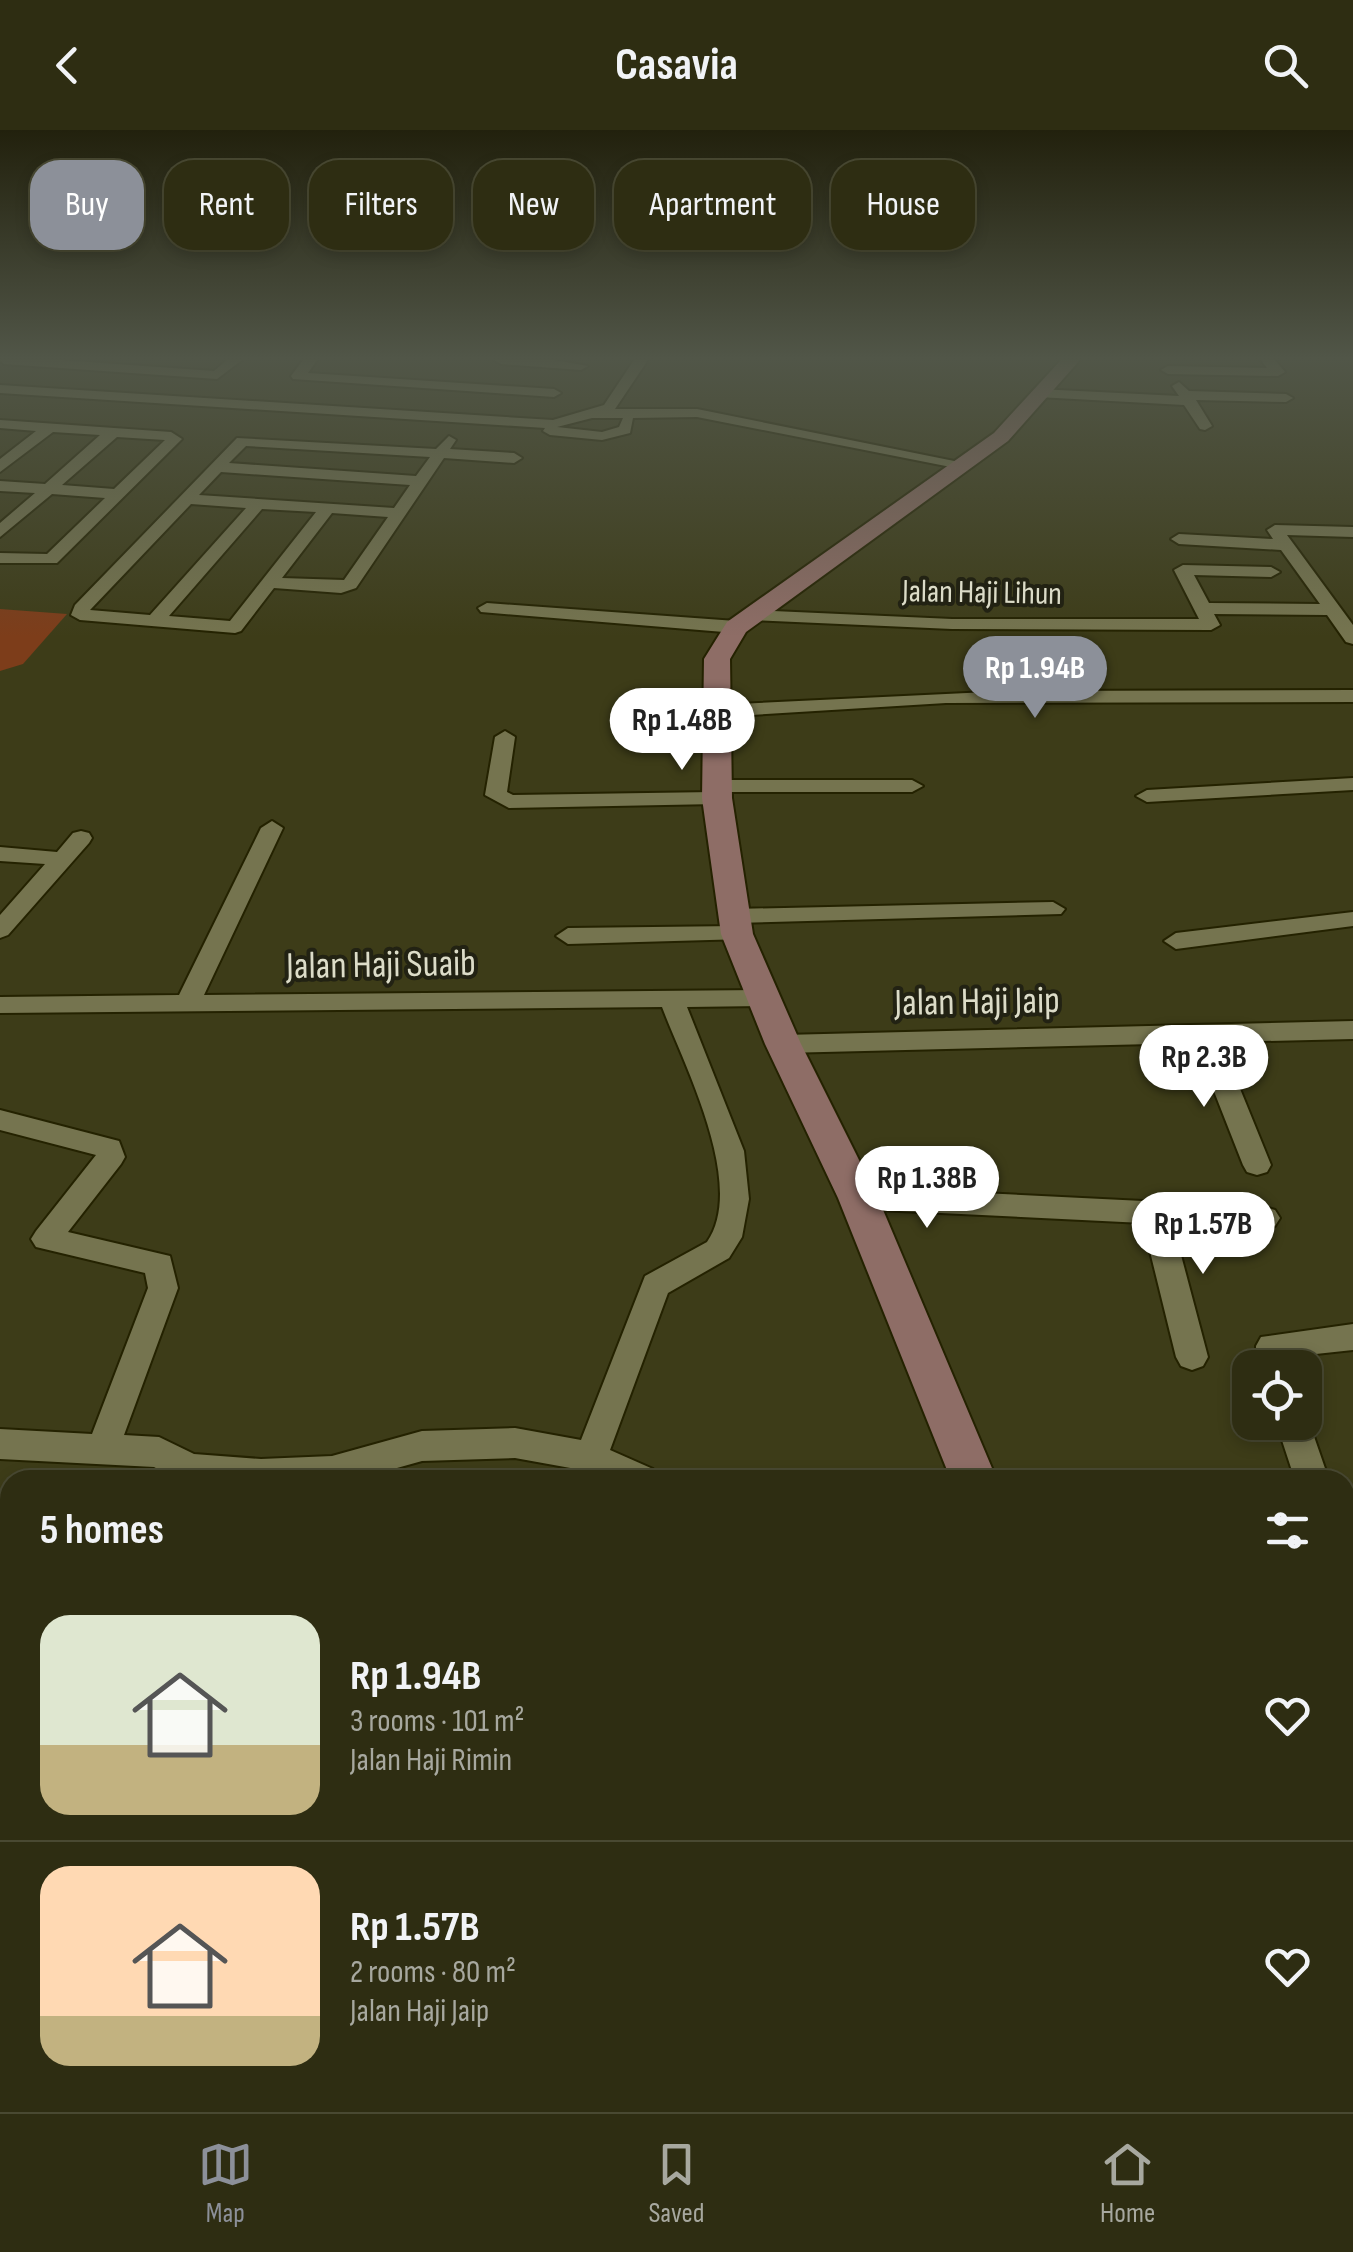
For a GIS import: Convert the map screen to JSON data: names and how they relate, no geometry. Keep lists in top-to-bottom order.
{
  "streets": {
    "street": ["Jalan Haji Lihun", "Jalan Haji Suaib", "Jalan Haji Jaip"]
  },
  "page": {
    "header": "Casavia",
    "chip": [
      "Buy",
      "Rent",
      "Filters",
      "New",
      "Apartment",
      "House"
    ],
    "price": [
      "Rp 1.94B",
      "Rp 1.48B",
      "Rp 2.3B",
      "Rp 1.38B",
      "Rp 1.57B"
    ],
    "heading": "5 homes",
    "list": [
      {
        "name": "Rp 1.94B",
        "note": "3 rooms · 101 m² · Jalan Haji Rimin"
      },
      {
        "name": "Rp 1.57B",
        "note": "2 rooms · 80 m² · Jalan Haji Jaip"
      }
    ],
    "tabs": ["Map", "Saved", "Home"]
  }
}
